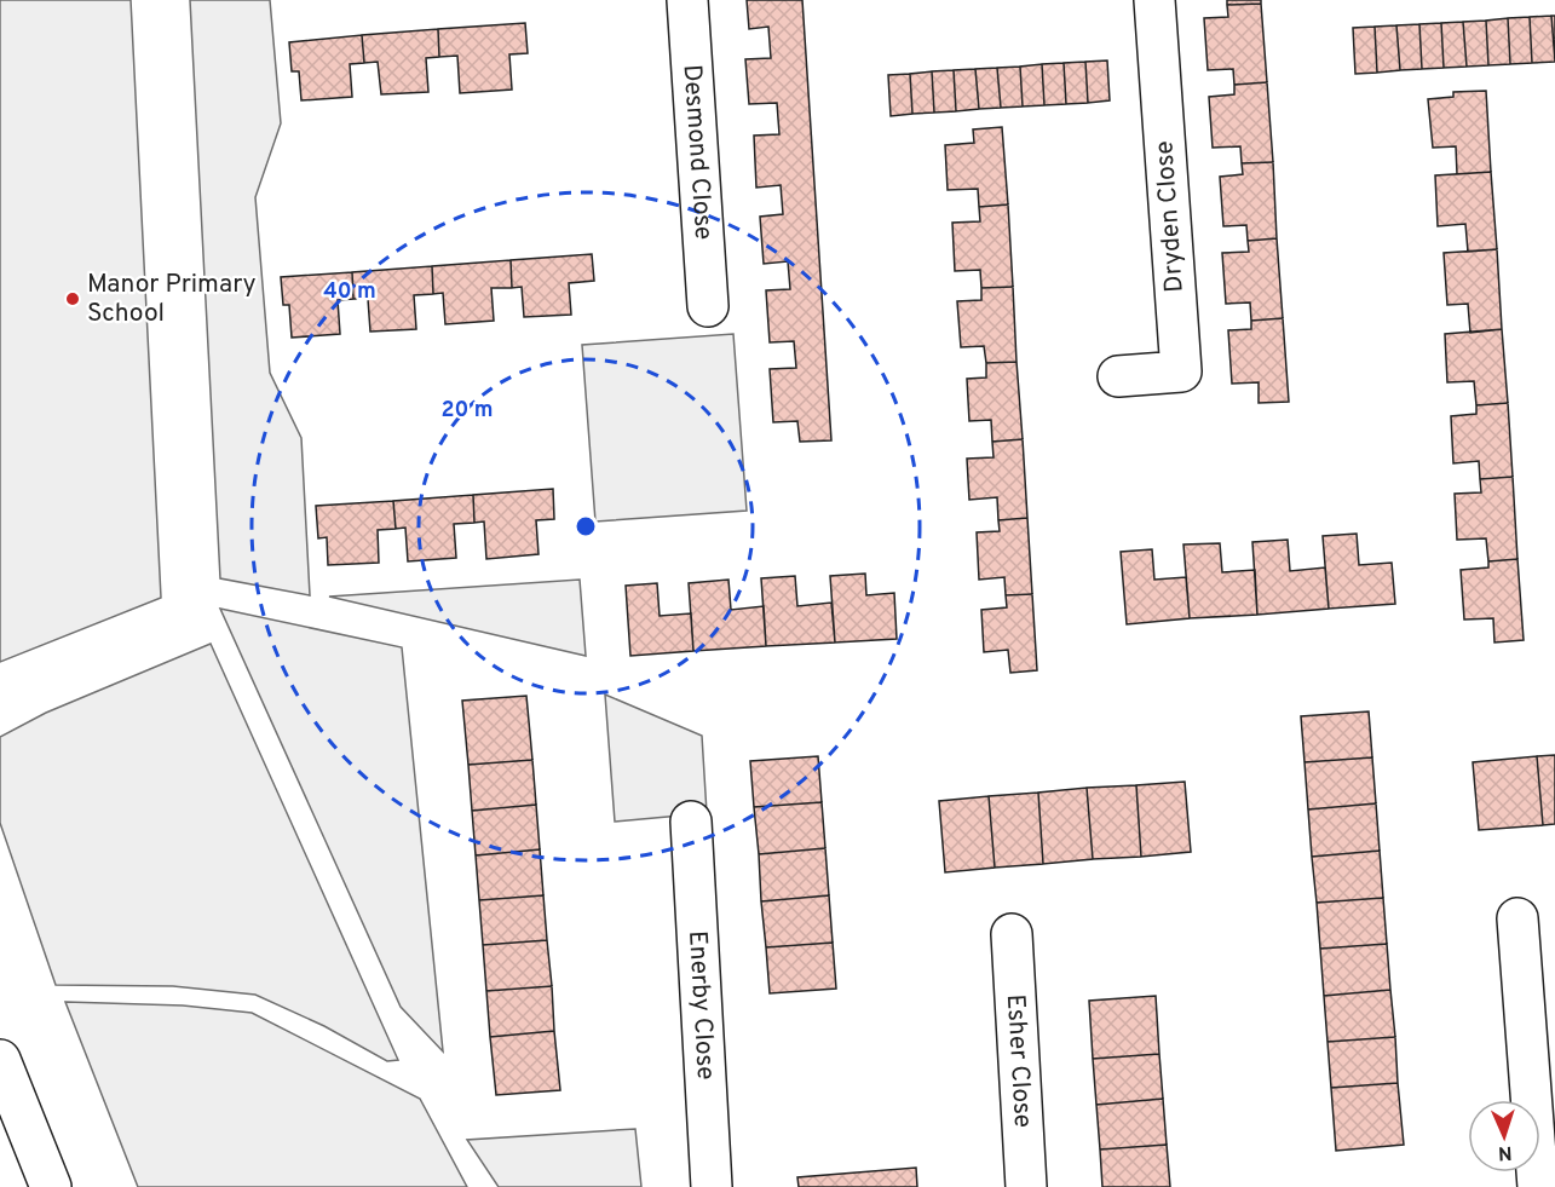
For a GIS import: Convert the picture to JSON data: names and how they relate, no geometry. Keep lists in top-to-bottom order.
{
  "streets": {
    "street": [
      "Desmond Close",
      "Dryden Close",
      "Enerby Close",
      "Esher Close"
    ]
  },
  "places": ["Manor Primary School"],
  "north": "bottom",
  "rings": ["40 m", "20 m"]
}
